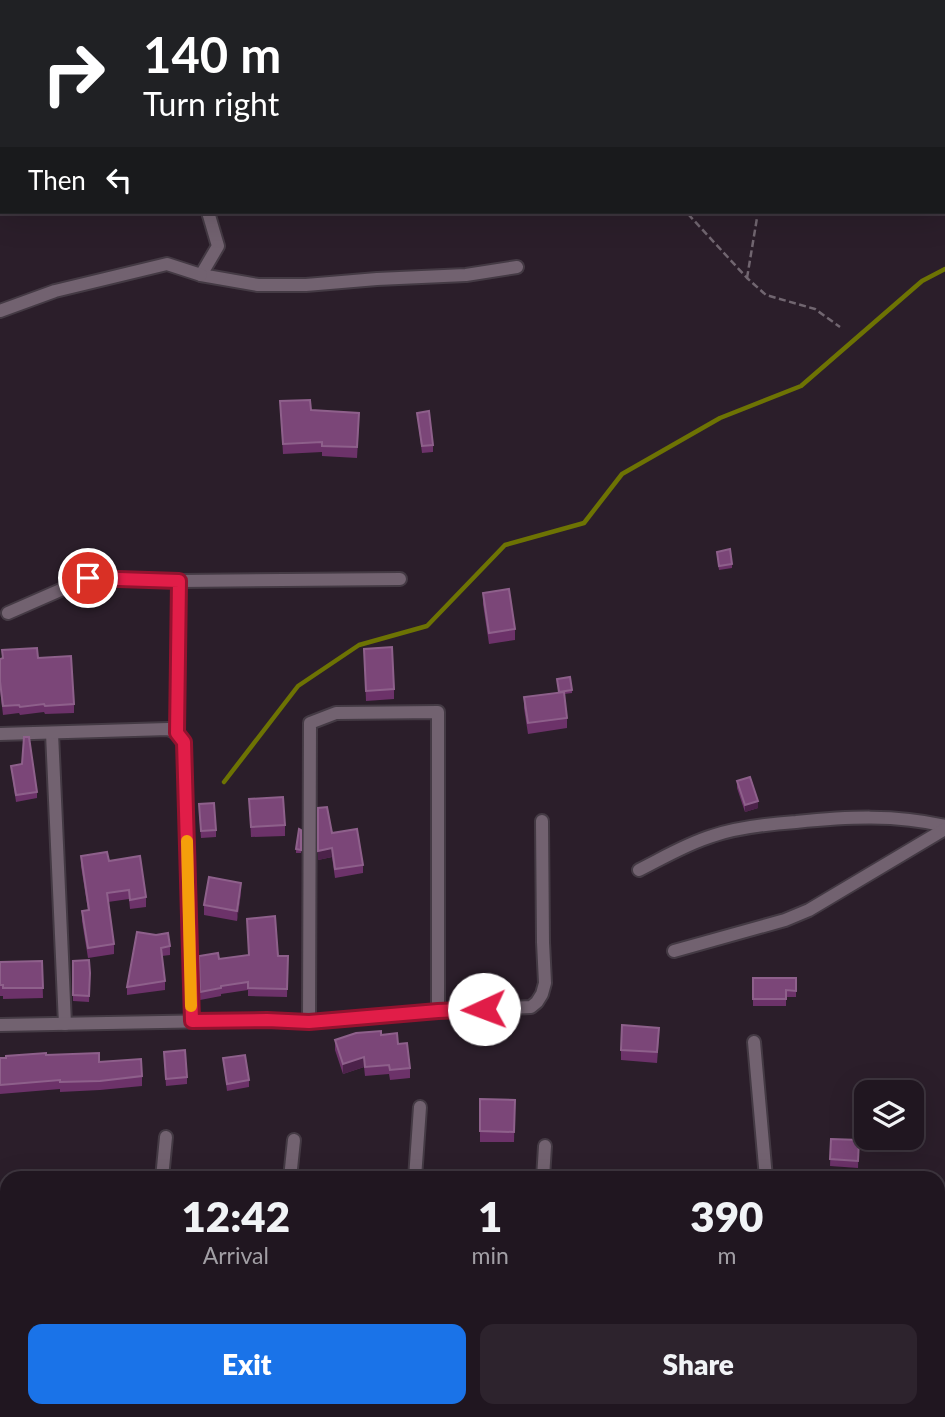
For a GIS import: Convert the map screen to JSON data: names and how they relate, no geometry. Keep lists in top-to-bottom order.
{
  "page": {
    "turn": ["140 m", "Turn right"],
    "then": "Then",
    "eta": [
      "12:42",
      "Arrival",
      "1",
      "min",
      "390",
      "m"
    ],
    "buttons": ["Exit", "Share"]
  }
}
